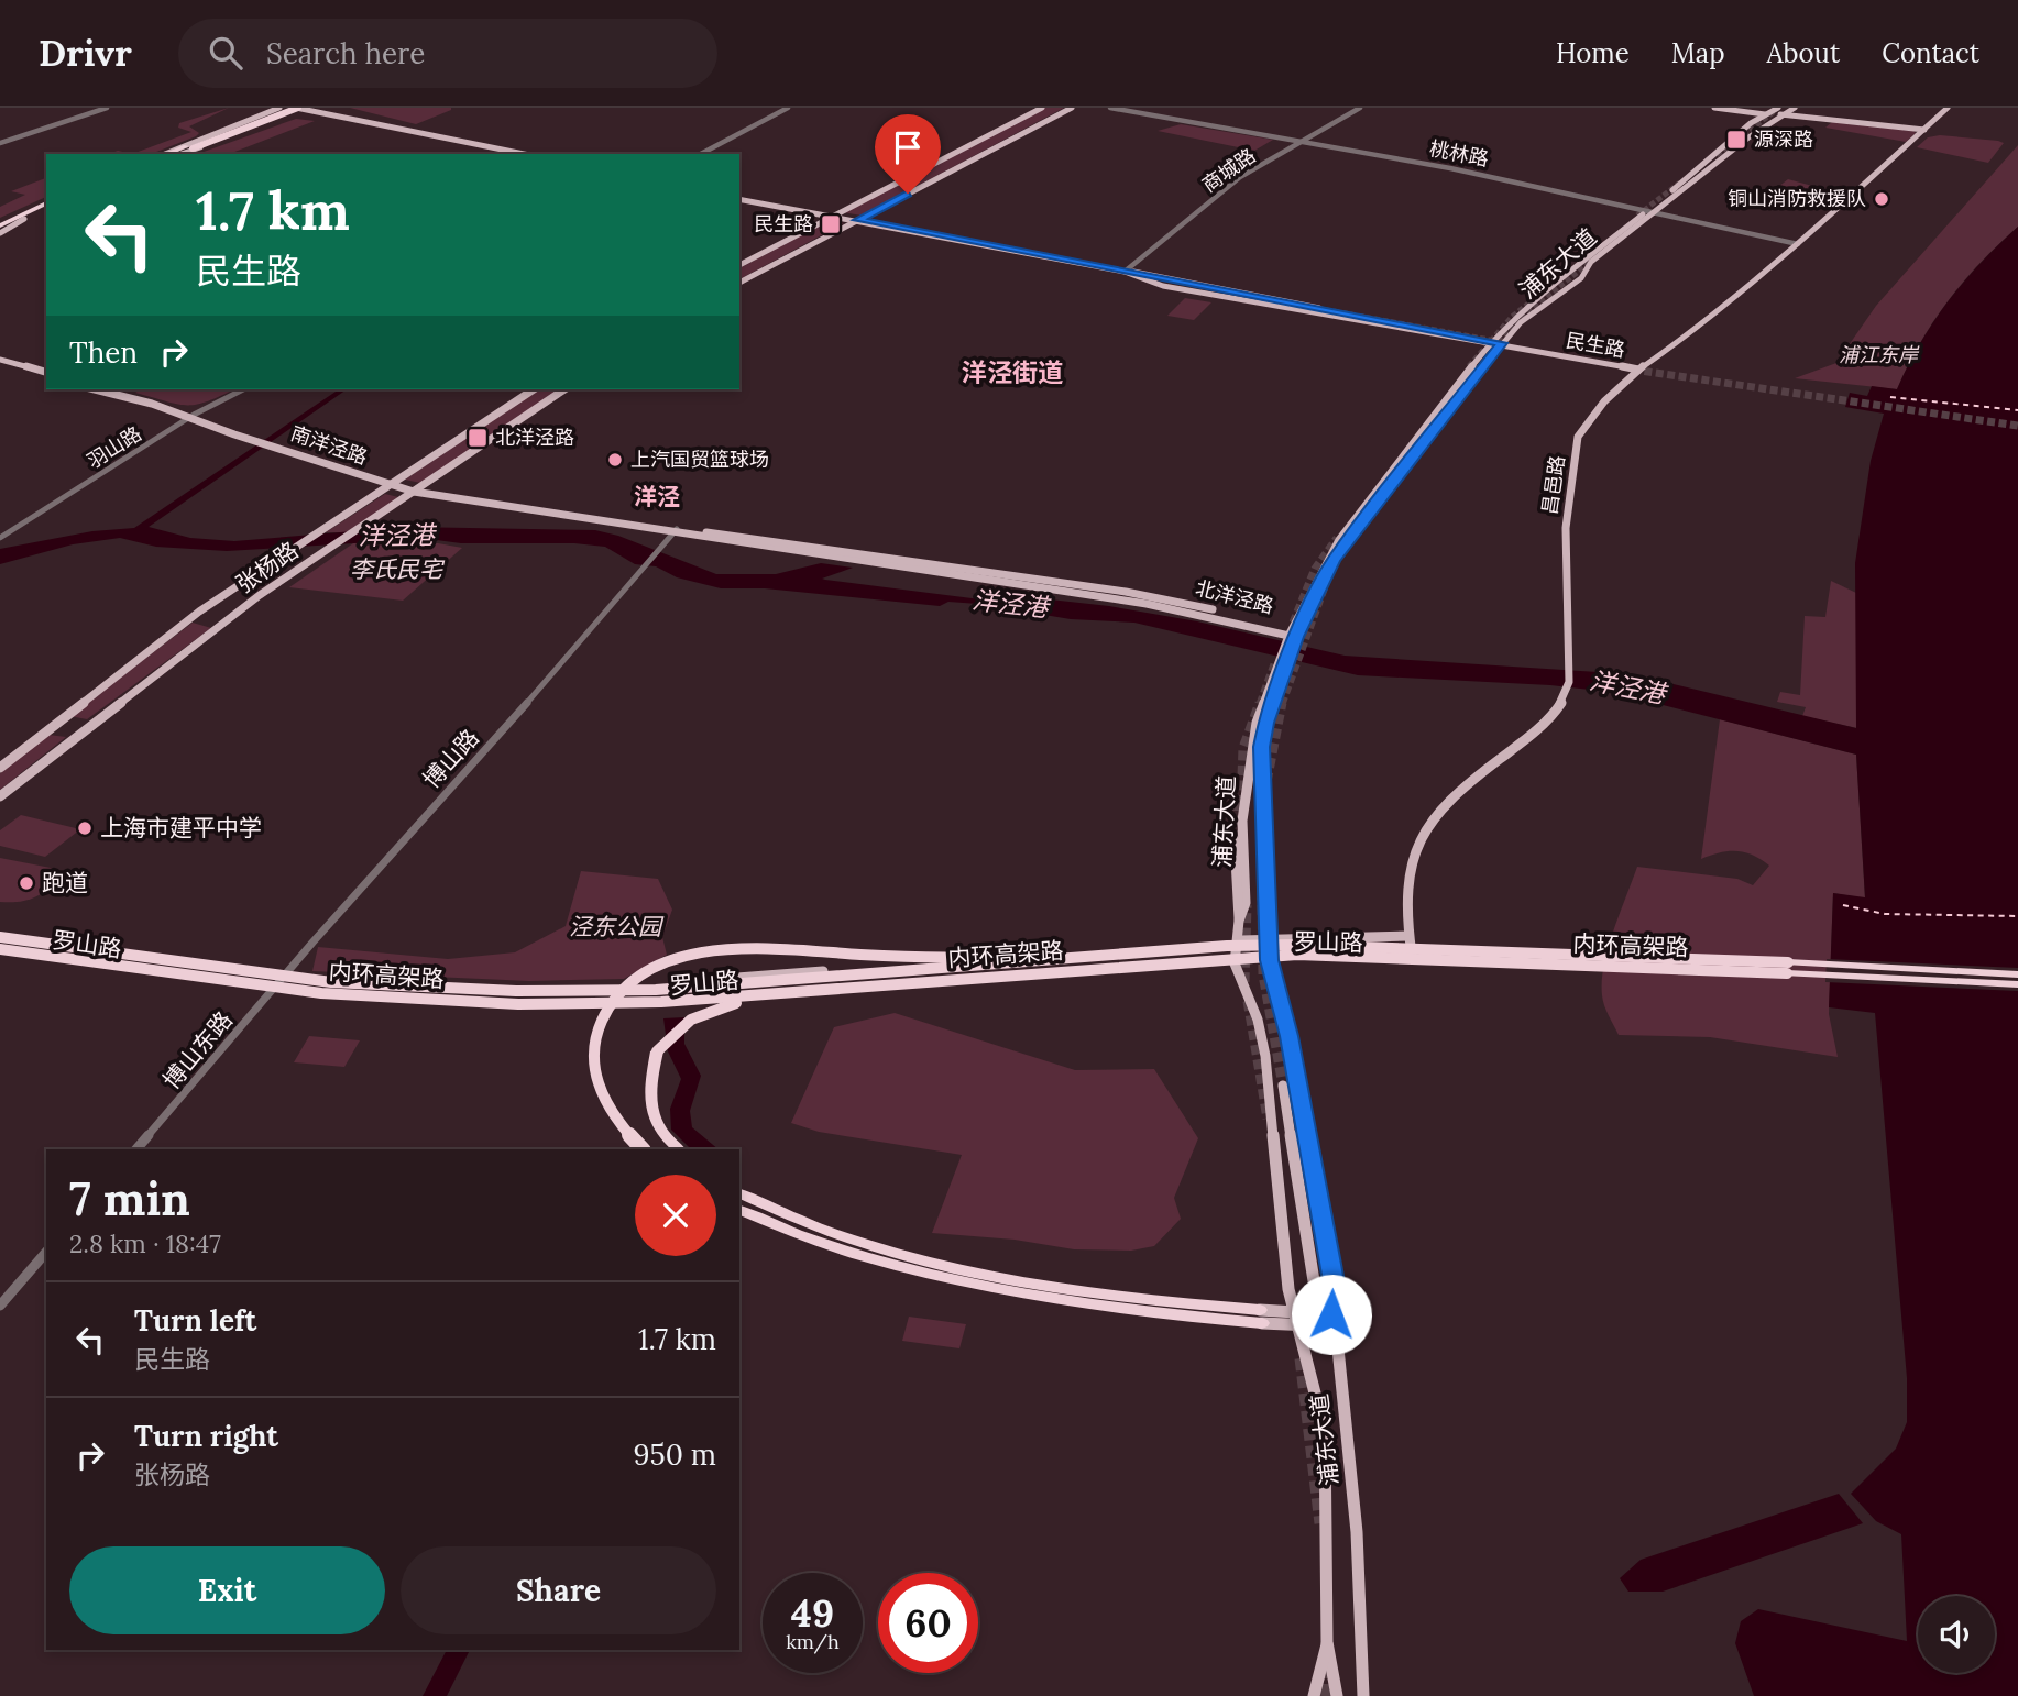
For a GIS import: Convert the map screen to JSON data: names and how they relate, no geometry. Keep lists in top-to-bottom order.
{
  "streets": {
    "highway": ["内环高架路"],
    "main road": [
      "浦东大道",
      "民生路",
      "南洋泾路",
      "昌邑路",
      "张杨路",
      "北洋泾路",
      "罗山路"
    ],
    "street": [
      "桃林路",
      "商城路",
      "羽山路",
      "博山路",
      "博山东路"
    ]
  },
  "crossings": [
    ["桃林路", "商城路"],
    ["桃林路", "浦东大道"],
    ["桃林路", "昌邑路"],
    ["商城路", "民生路"],
    ["浦东大道", "民生路"],
    ["浦东大道", "北洋泾路"],
    ["浦东大道", "罗山路"],
    ["浦东大道", "内环高架路"],
    ["民生路", "昌邑路"],
    ["南洋泾路", "羽山路"],
    ["南洋泾路", "张杨路"],
    ["南洋泾路", "北洋泾路"],
    ["昌邑路", "罗山路"],
    ["张杨路", "北洋泾路"],
    ["北洋泾路", "博山路"],
    ["博山路", "罗山路"],
    ["博山路", "博山东路"],
    ["罗山路", "内环高架路"],
    ["罗山路", "博山东路"]
  ],
  "districts": ["洋泾街道", "洋泾"],
  "water": ["洋泾港"],
  "parks": ["浦江东岸", "李氏民宅", "泾东公园"],
  "places": {
    "transit": ["源深路", "民生路", "北洋泾路"],
    "other": [
      "铜山消防救援队",
      "上汽国贸篮球场",
      "上海市建平中学",
      "跑道"
    ]
  },
  "page": {
    "header": "Drivr",
    "search": "Search here",
    "nav": [
      "Home",
      "Map",
      "About",
      "Contact"
    ],
    "turn": ["1.7 km", "民生路"],
    "then": "Then",
    "heading": ["7 min", "2.8 km · 18:47"],
    "list": [
      {
        "name": "Turn left",
        "note": "民生路",
        "value": "1.7 km"
      },
      {
        "name": "Turn right",
        "note": "张杨路",
        "value": "950 m"
      }
    ],
    "buttons": ["Exit", "Share"],
    "speed": "49 km/h",
    "limit": "60"
  }
}
